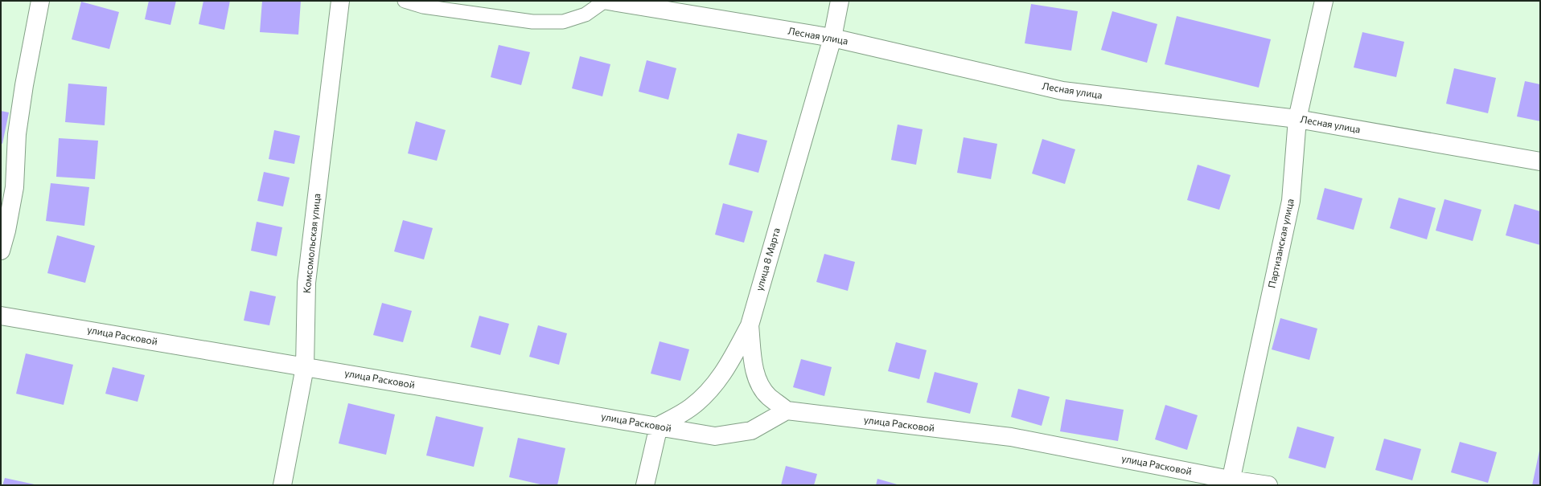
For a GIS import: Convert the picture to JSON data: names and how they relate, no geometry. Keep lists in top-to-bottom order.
{
  "streets": {
    "street": [
      "Лесная улица",
      "Комсомольская улица",
      "Партизанская улица",
      "улица 8 Марта",
      "улица Расковой"
    ]
  },
  "crossings": [
    ["Лесная улица", "Партизанская улица"],
    ["Лесная улица", "улица 8 Марта"],
    ["Комсомольская улица", "улица Расковой"],
    ["Партизанская улица", "улица Расковой"],
    ["улица 8 Марта", "улица Расковой"]
  ]
}
